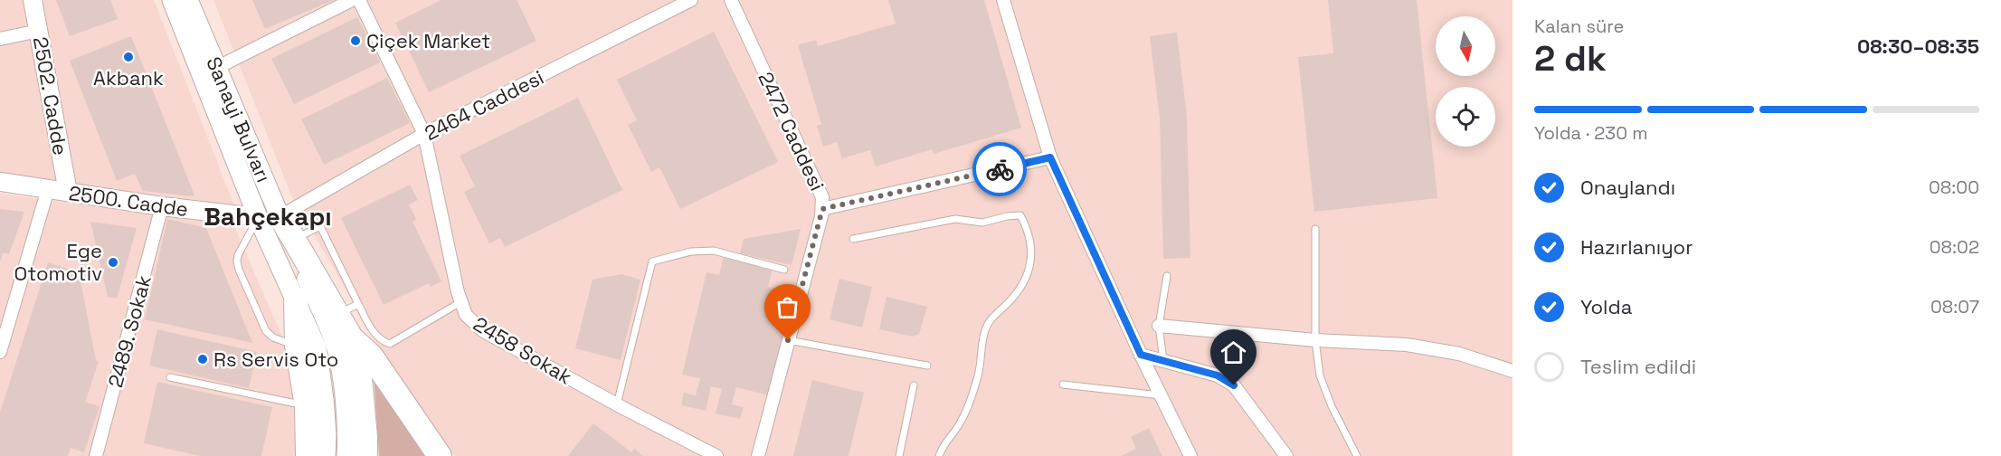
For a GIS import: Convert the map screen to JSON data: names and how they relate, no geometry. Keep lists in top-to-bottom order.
{
  "streets": {
    "main road": ["Sanayi Bulvarı"],
    "street": [
      "2502. Cadde",
      "2464 Caddesi",
      "2472 Caddesi",
      "2500. Cadde",
      "2489. Sokak",
      "2458 Sokak"
    ]
  },
  "crossings": [
    ["2502. Cadde", "2500. Cadde"],
    ["2464 Caddesi", "Sanayi Bulvarı"],
    ["2464 Caddesi", "2500. Cadde"],
    ["2464 Caddesi", "2458 Sokak"],
    ["Sanayi Bulvarı", "2500. Cadde"],
    ["2500. Cadde", "2489. Sokak"]
  ],
  "districts": ["Bahçekapı"],
  "places": [
    "Çiçek Market",
    "Akbank",
    "Ege Otomotiv",
    "Rs Servis Oto"
  ],
  "north": "bottom",
  "page": {
    "heading": ["2 dk", "Kalan süre", "08:30–08:35"],
    "bar": "Yolda · 230 m",
    "list": [
      ["Onaylandı", "08:00"],
      ["Hazırlanıyor", "08:02"],
      ["Yolda", "08:07"],
      "Teslim edildi"
    ]
  }
}
